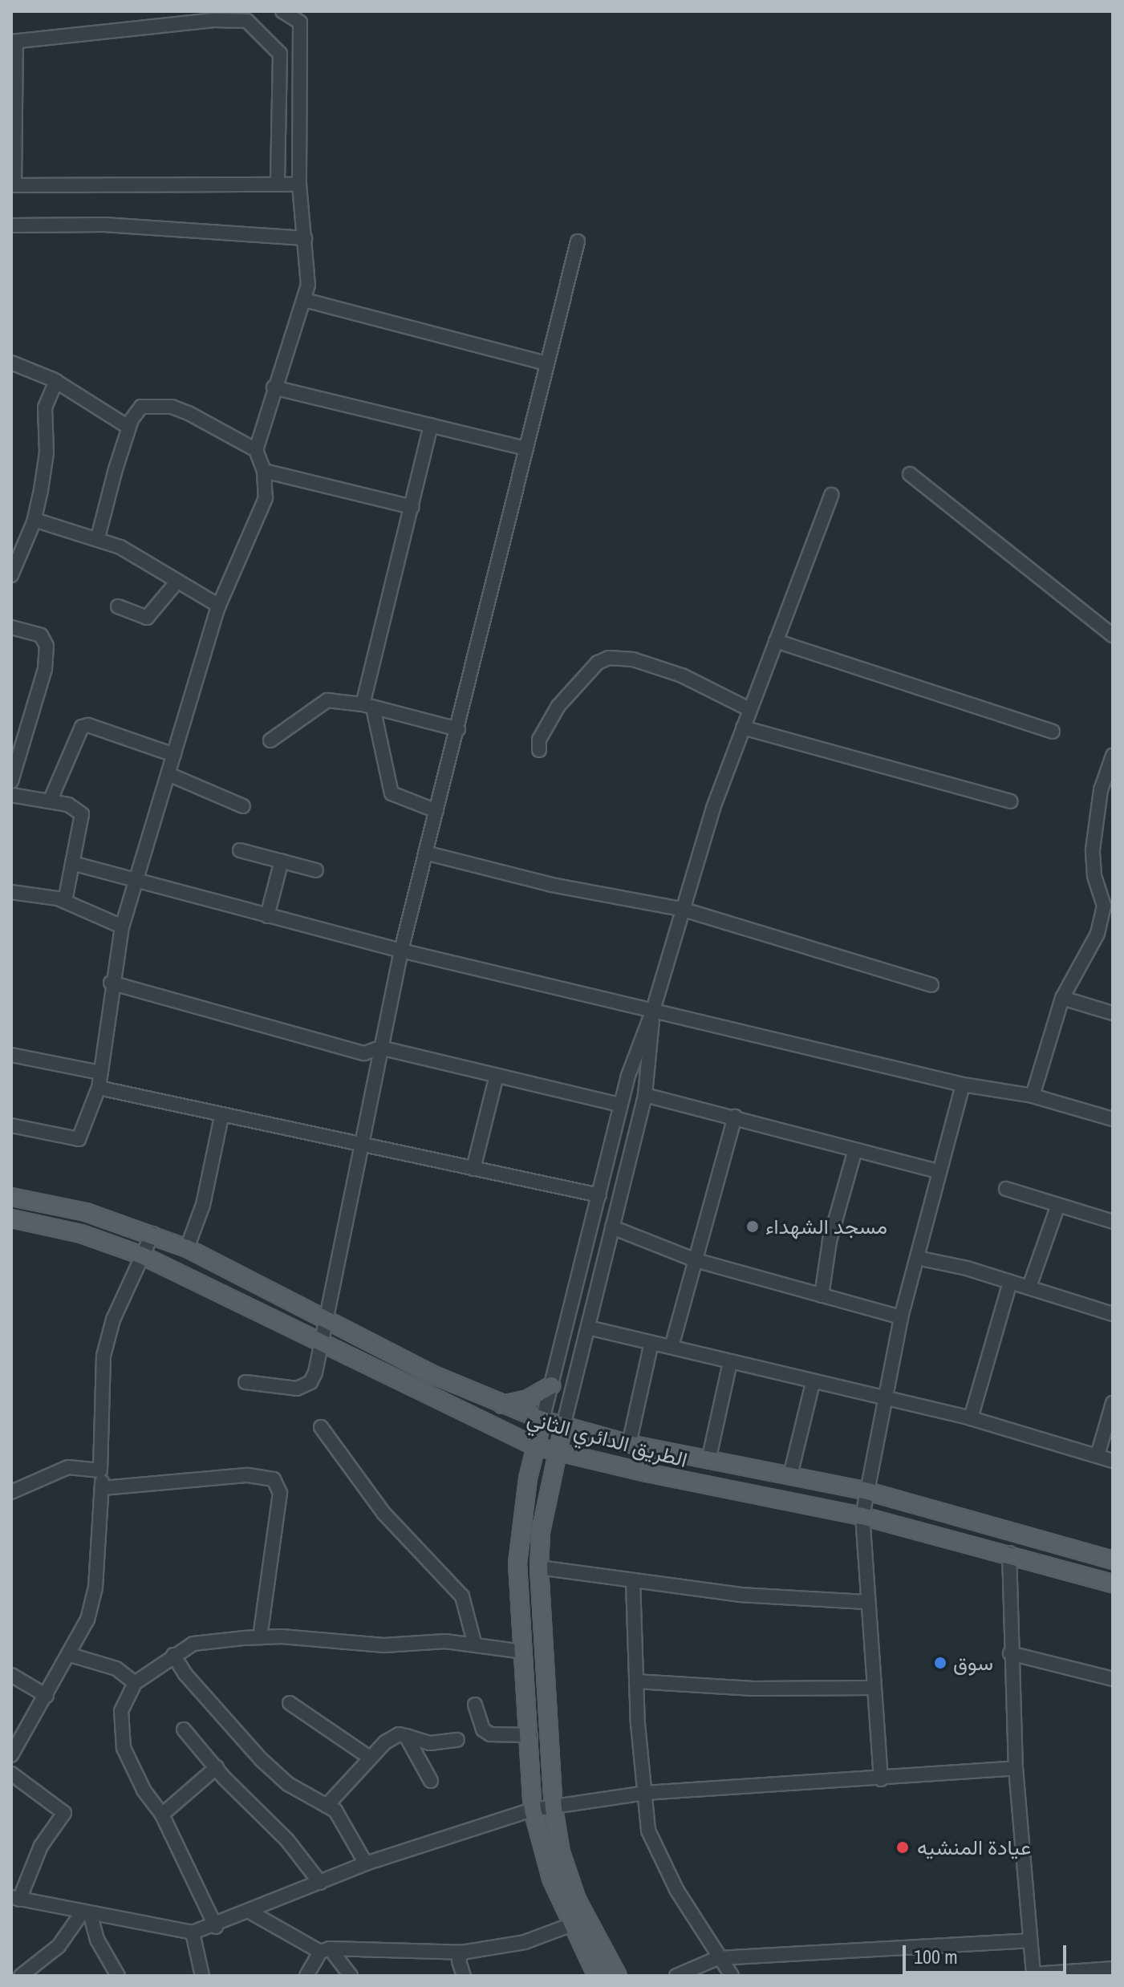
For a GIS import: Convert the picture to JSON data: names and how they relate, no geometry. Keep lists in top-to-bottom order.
{
  "streets": {
    "main road": ["الطريق الدائري الثاني"]
  },
  "places": ["مسجد الشهداء", "سوق", "عيادة المنشيه"],
  "scale_bar": "100 m"
}
